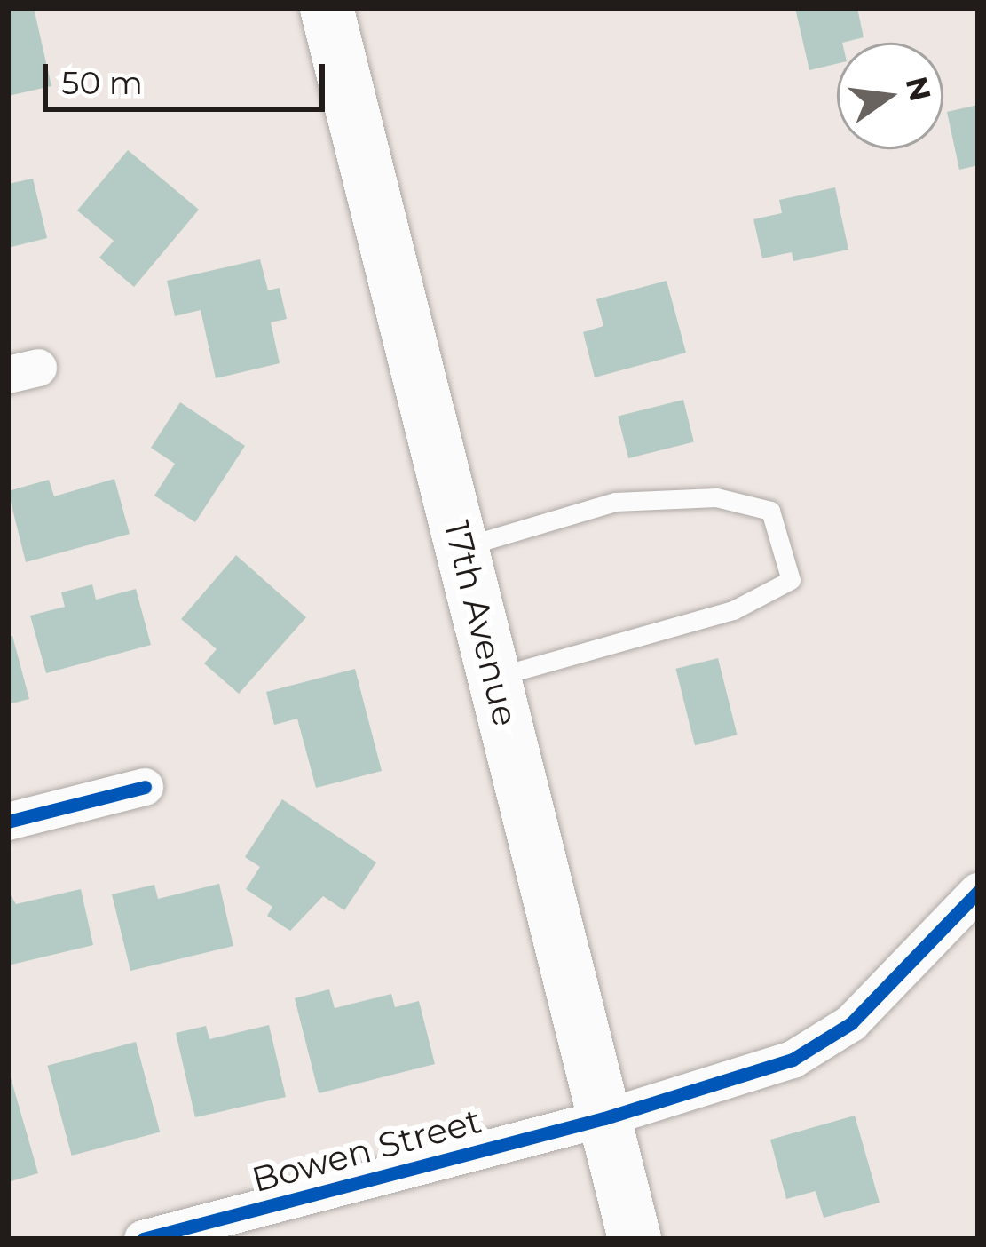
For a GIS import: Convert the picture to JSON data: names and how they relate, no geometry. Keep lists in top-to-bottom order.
{
  "streets": {
    "main road": ["17th Avenue"],
    "street": ["Bowen Street"]
  },
  "crossings": [
    ["17th Avenue", "Bowen Street"]
  ],
  "scale_bar": "50 m",
  "north": "right"
}
